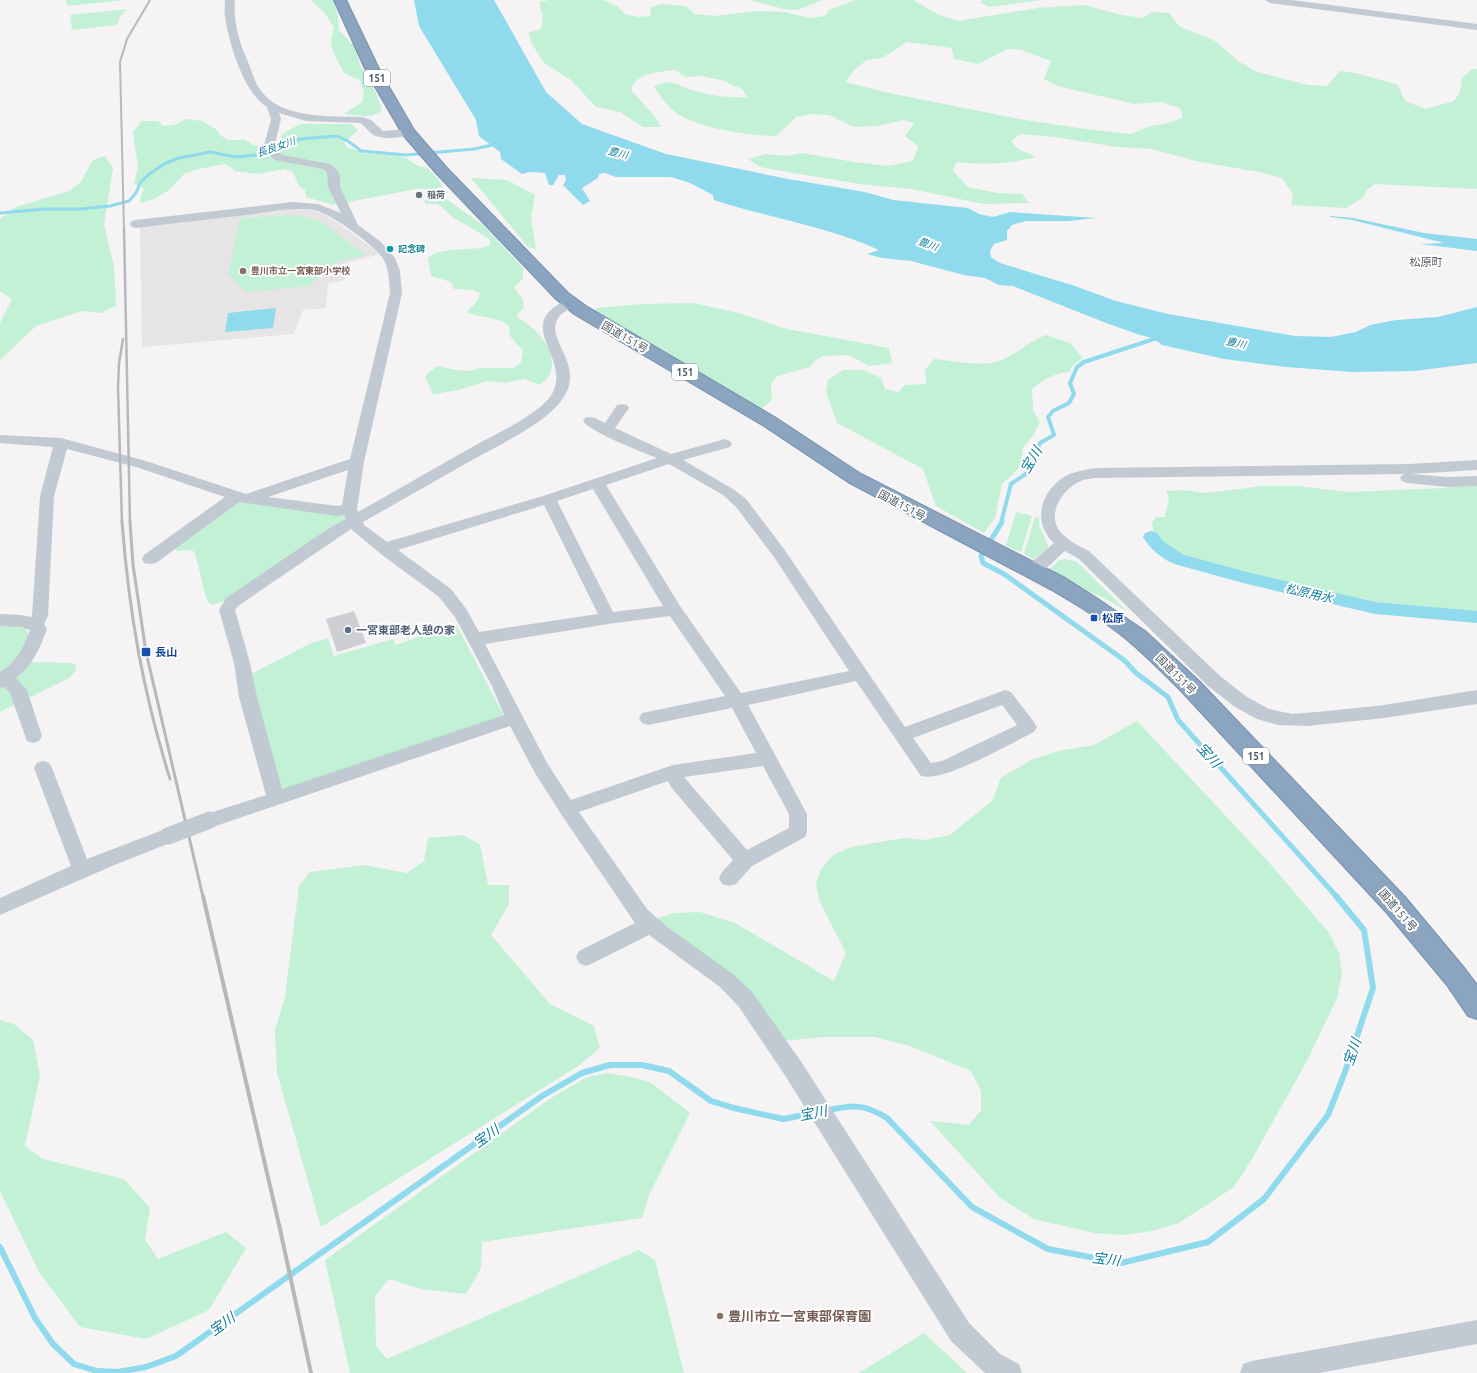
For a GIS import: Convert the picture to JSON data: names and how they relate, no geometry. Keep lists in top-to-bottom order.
{
  "streets": {
    "highway": ["151", "国道151号"]
  },
  "districts": ["松原町"],
  "water": [
    "長良女川",
    "豊川",
    "宝川",
    "松原用水"
  ],
  "places": {
    "other": [
      "稲荷",
      "記念碑",
      "豊川市立一宮東部小学校",
      "一宮東部老人憩の家",
      "豊川市立一宮東部保育園"
    ],
    "transit": ["松原", "長山"]
  }
}
